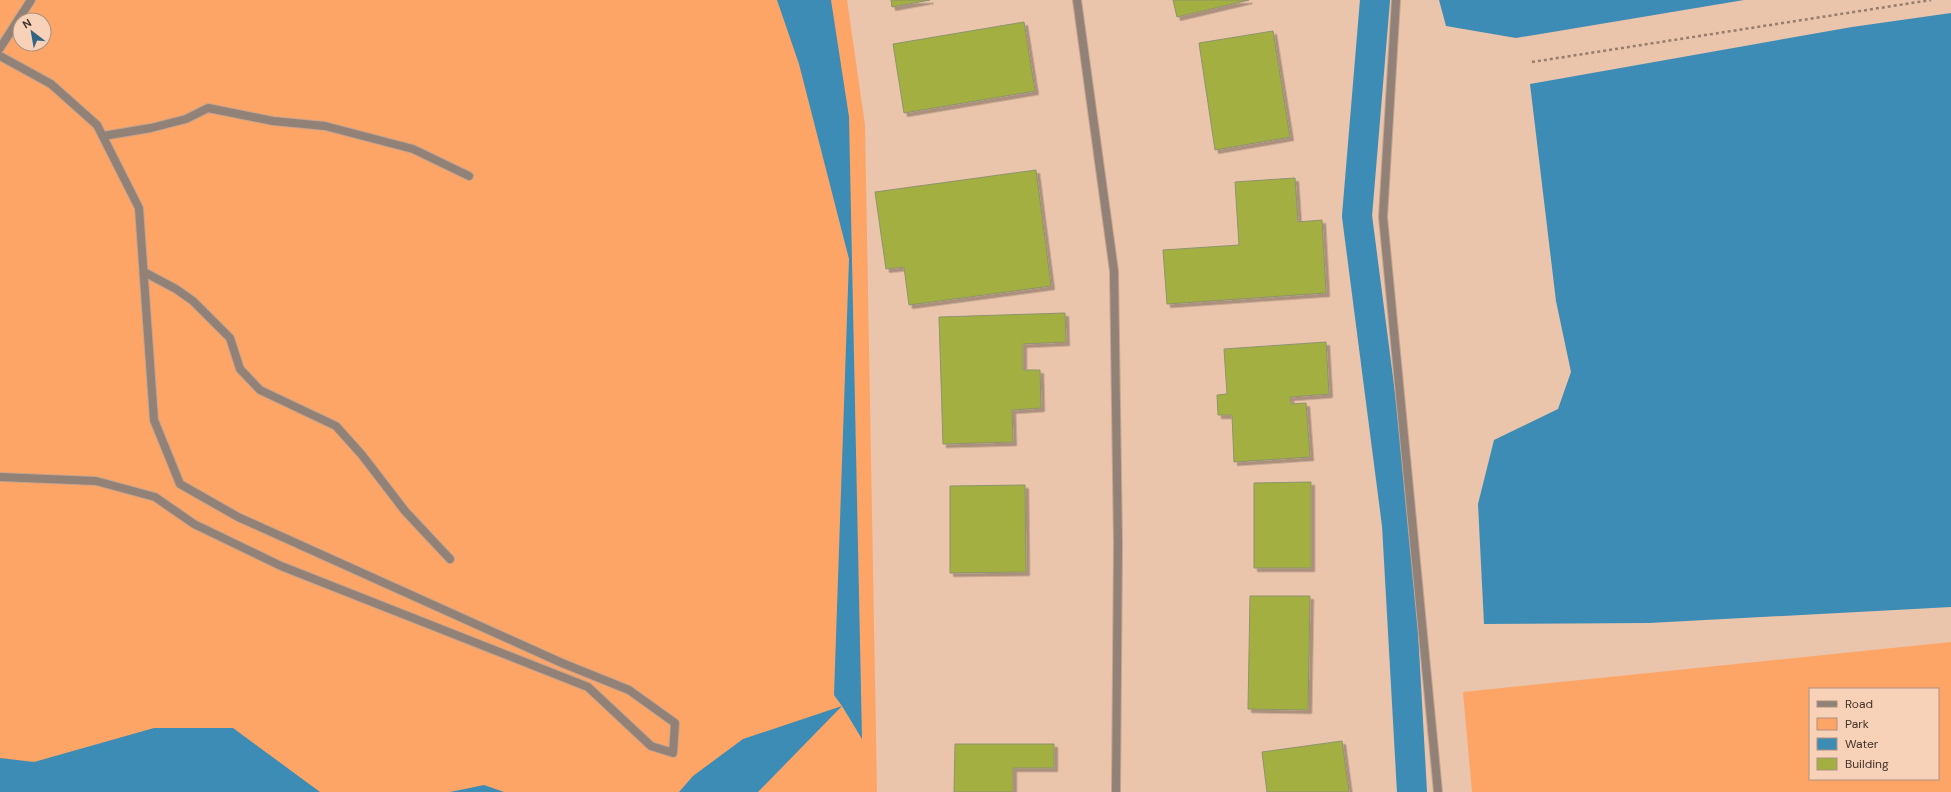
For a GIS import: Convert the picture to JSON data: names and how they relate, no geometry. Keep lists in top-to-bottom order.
{
  "legend": [
    "Road",
    "Park",
    "Water",
    "Building"
  ],
  "north": "top left"
}
